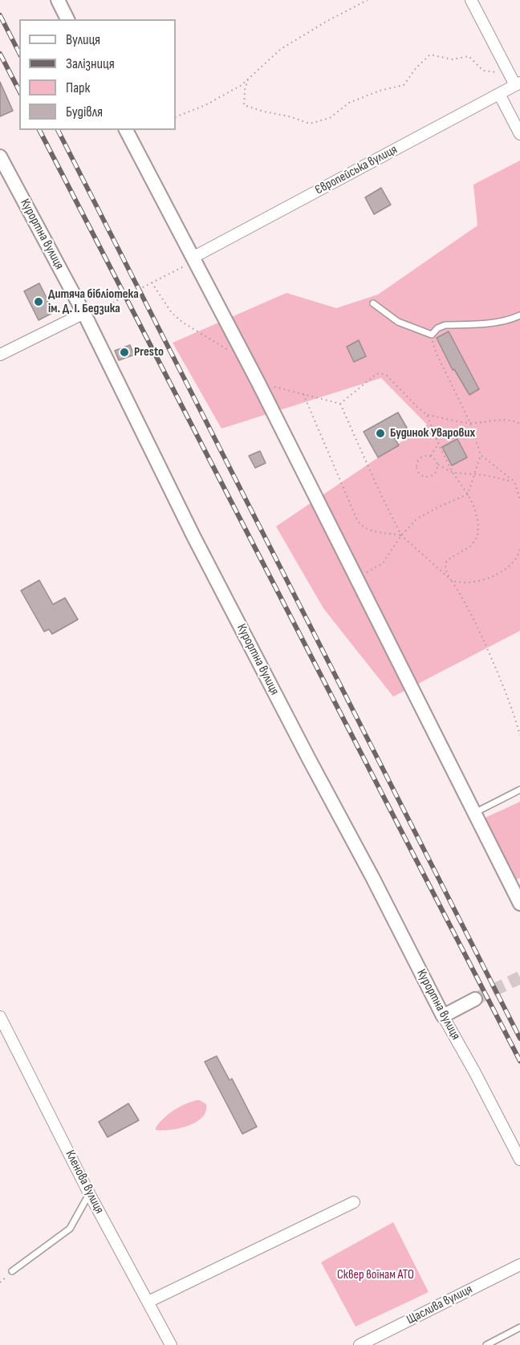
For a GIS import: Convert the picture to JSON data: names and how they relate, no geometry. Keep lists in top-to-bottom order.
{
  "streets": {
    "street": [
      "Європейська вулиця",
      "Курортна вулиця",
      "Кленова вулиця",
      "Щаслива вулиця"
    ]
  },
  "parks": ["Сквер воїнам АТО"],
  "places": ["Дитяча бібліотека ім. Д. І. Бедзика", "Presto", "Будинок Уварових"],
  "legend": [
    "Вулиця",
    "Залізниця",
    "Парк",
    "Будівля"
  ]
}
